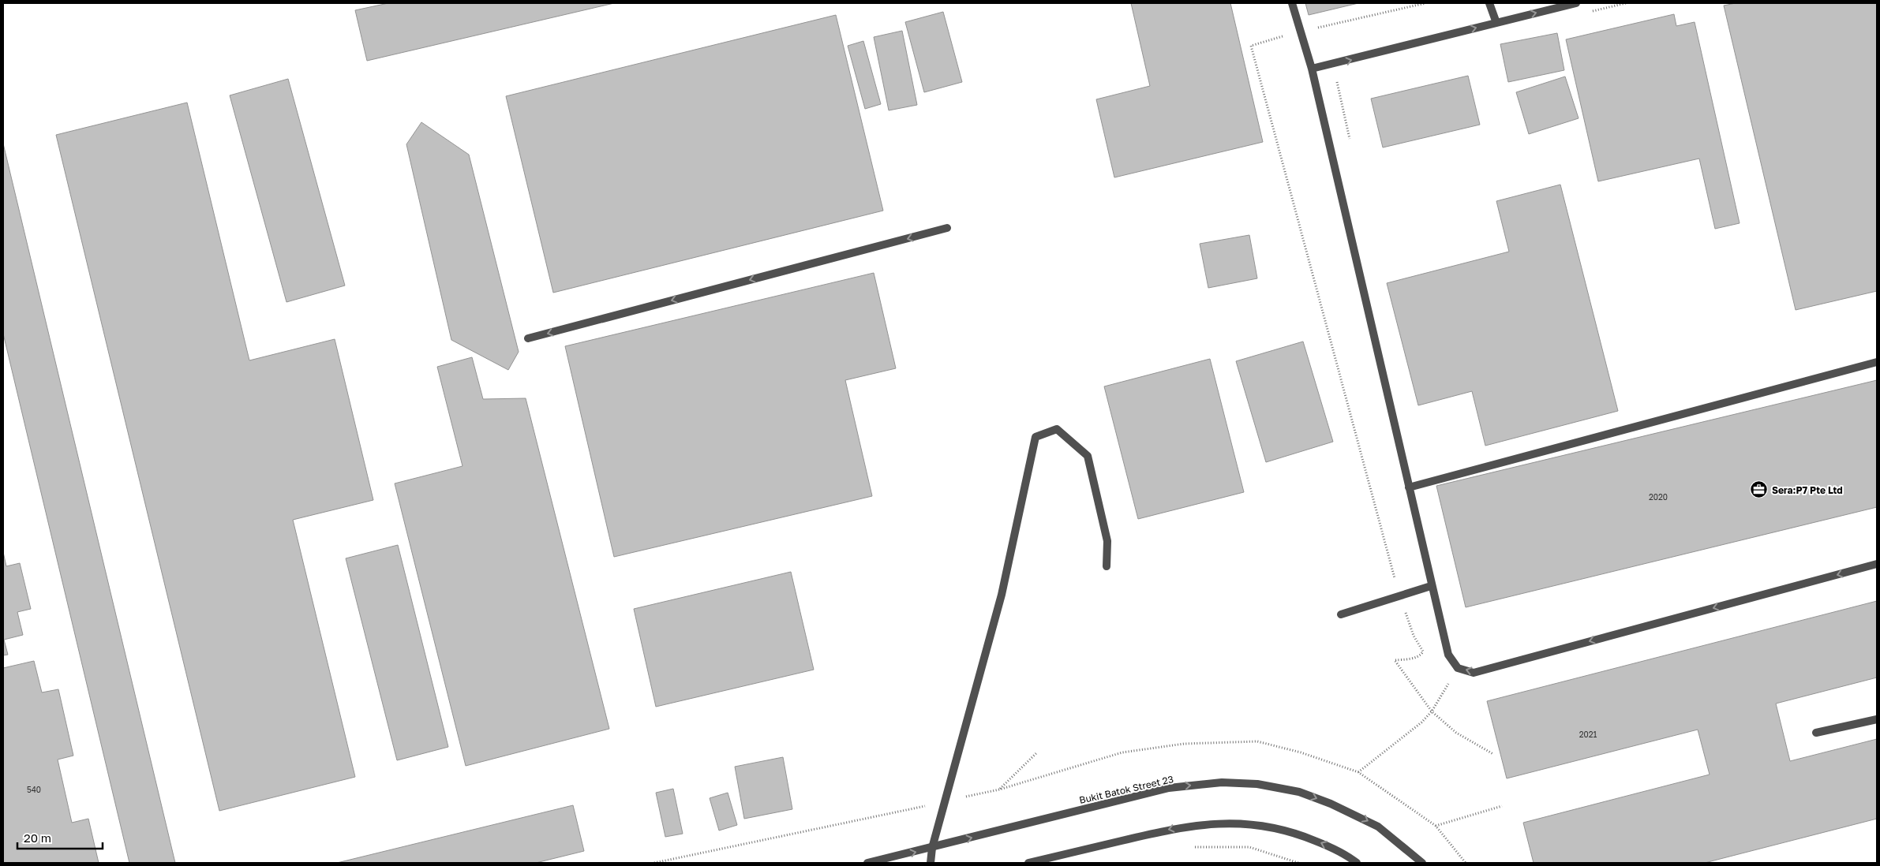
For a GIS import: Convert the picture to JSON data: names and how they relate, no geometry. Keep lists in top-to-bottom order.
{
  "streets": {
    "street": ["Bukit Batok Street 23"]
  },
  "places": {
    "office": ["Sera:P7 Pte Ltd"]
  },
  "house_numbers": ["2020", "2021", "540"],
  "scale_bar": "20 m"
}
